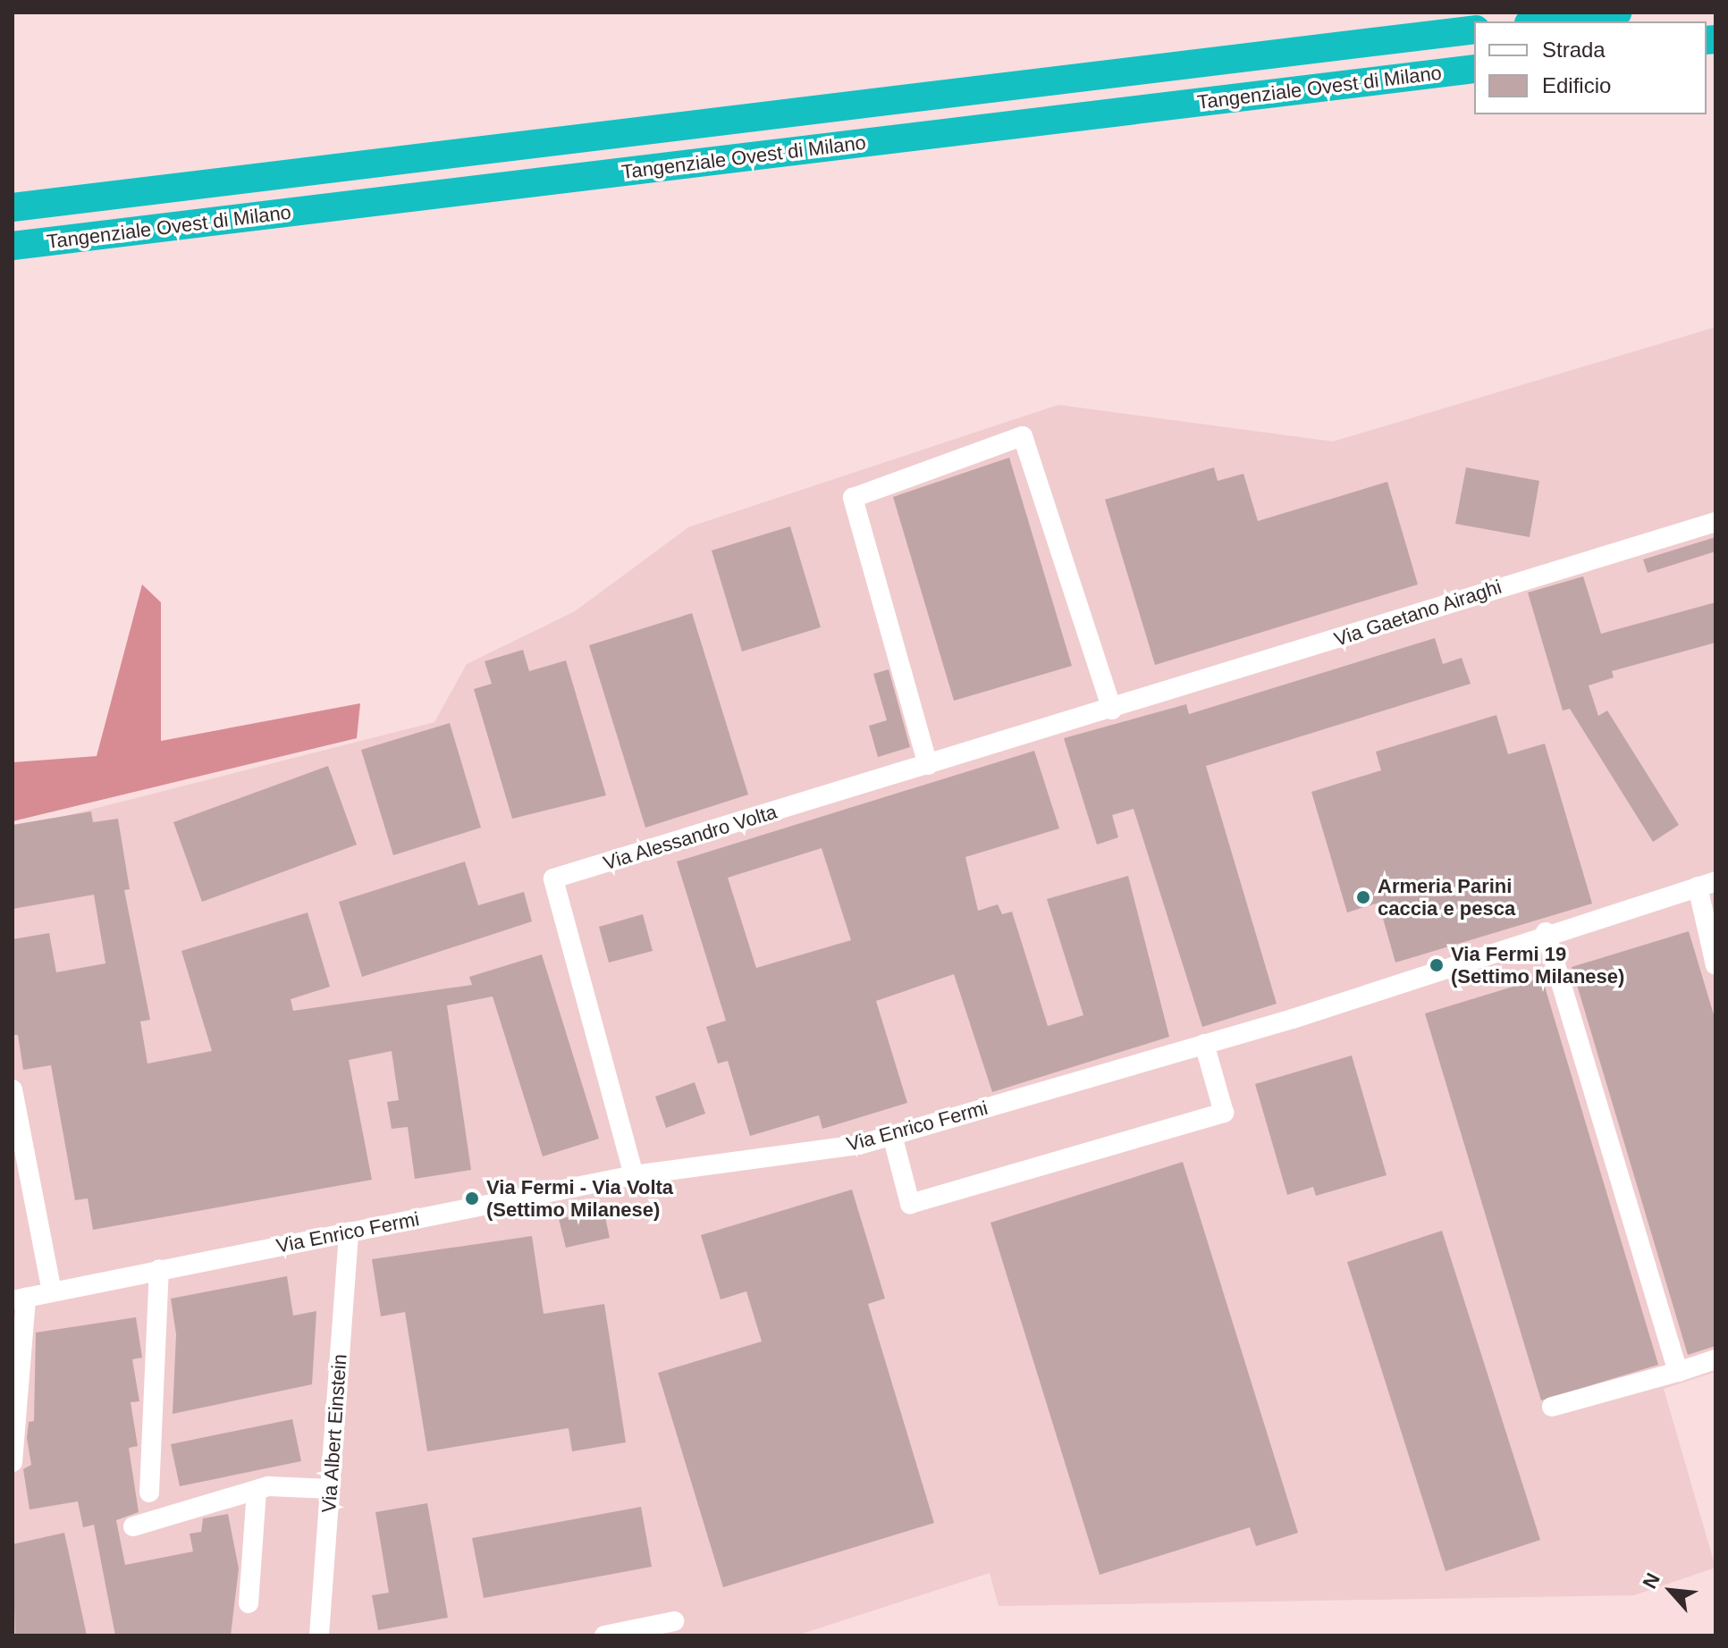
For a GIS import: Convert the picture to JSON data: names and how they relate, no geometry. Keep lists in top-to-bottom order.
{
  "streets": {
    "highway": ["Tangenziale Ovest di Milano"],
    "street": [
      "Via Gaetano Airaghi",
      "Via Alessandro Volta",
      "Via Enrico Fermi",
      "Via Albert Einstein"
    ]
  },
  "crossings": [
    ["Via Gaetano Airaghi", "Via Alessandro Volta"],
    ["Via Alessandro Volta", "Via Enrico Fermi"],
    ["Via Enrico Fermi", "Via Albert Einstein"]
  ],
  "places": ["Armeria Parini caccia e pesca", "Via Fermi 19 (Settimo Milanese)", "Via Fermi - Via Volta (Settimo Milanese)"],
  "legend": ["Strada", "Edificio"],
  "north": "top left"
}
